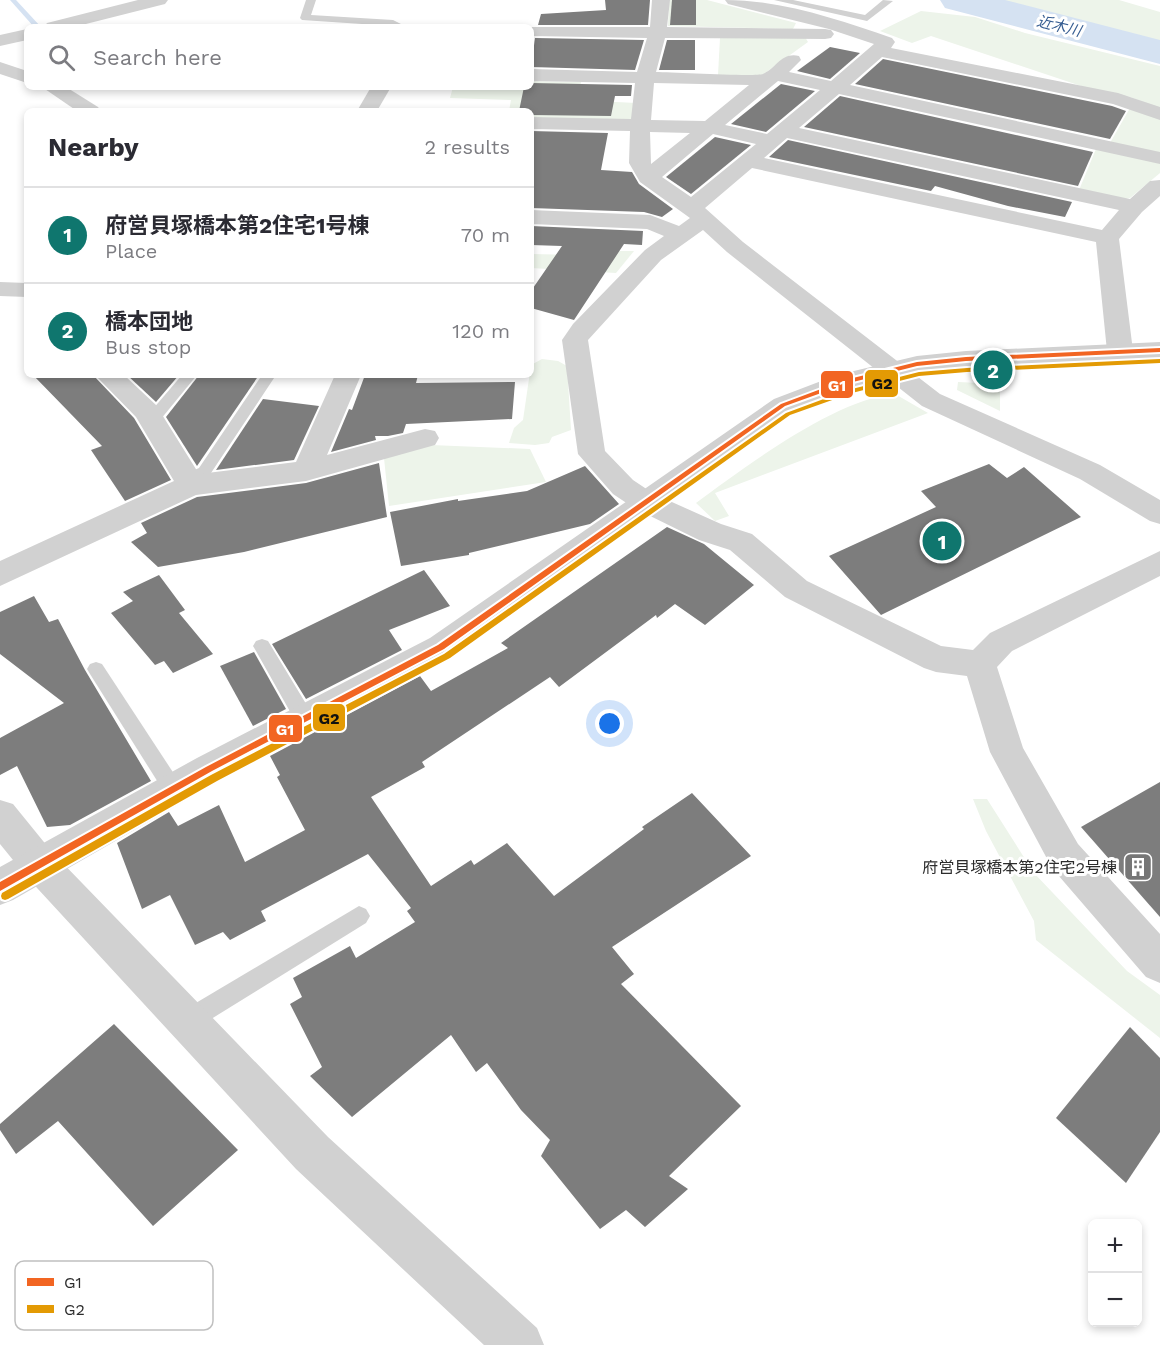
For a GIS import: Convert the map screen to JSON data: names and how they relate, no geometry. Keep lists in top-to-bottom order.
{
  "water": ["近木川"],
  "places": {
    "building": ["府営貝塚橋本第2住宅2号棟"]
  },
  "lines": ["transit line G1", "transit line G2"],
  "legend": ["G1", "G2"],
  "page": {
    "search": "Search here",
    "heading": ["Nearby", "2 results"],
    "list": [
      {
        "mark": "1",
        "name": "府営貝塚橋本第2住宅1号棟",
        "note": "Place",
        "value": "70 m"
      },
      {
        "mark": "2",
        "name": "橋本団地",
        "note": "Bus stop",
        "value": "120 m"
      }
    ],
    "pins": ["2", "1"],
    "map_buttons": ["+", "−"]
  }
}
